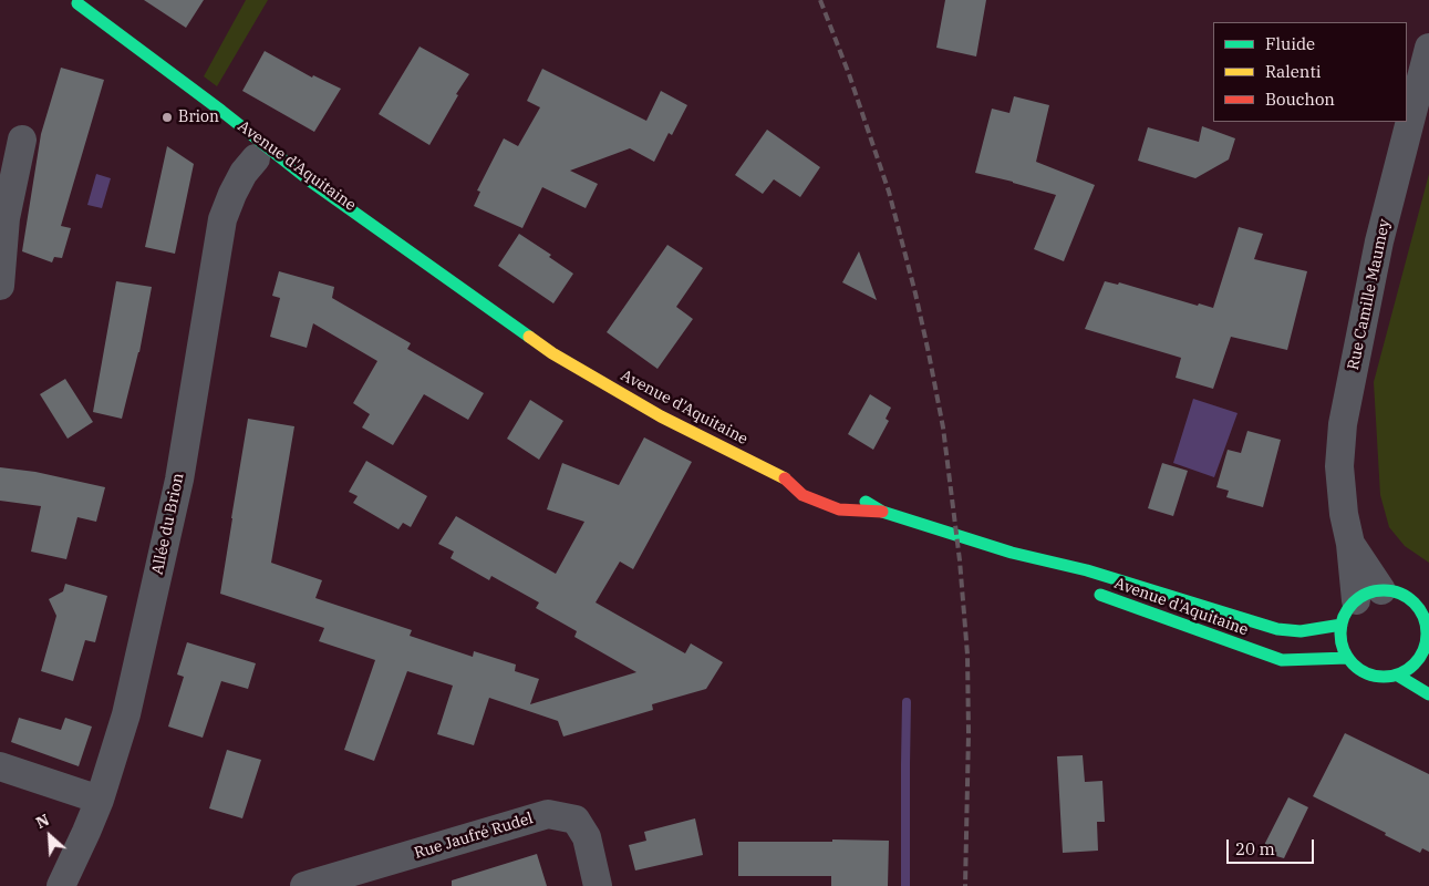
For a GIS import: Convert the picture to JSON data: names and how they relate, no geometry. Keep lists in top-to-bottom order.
{
  "streets": {
    "street": [
      "Avenue d'Aquitaine",
      "Rue Camille Maumey",
      "Allée du Brion",
      "Rue Jaufré Rudel"
    ]
  },
  "crossings": [
    ["Avenue d'Aquitaine", "Rue Camille Maumey"],
    ["Avenue d'Aquitaine", "Allée du Brion"]
  ],
  "places": ["Brion"],
  "legend": ["Fluide", "Ralenti", "Bouchon"],
  "scale_bar": "20 m",
  "north": "top left"
}
